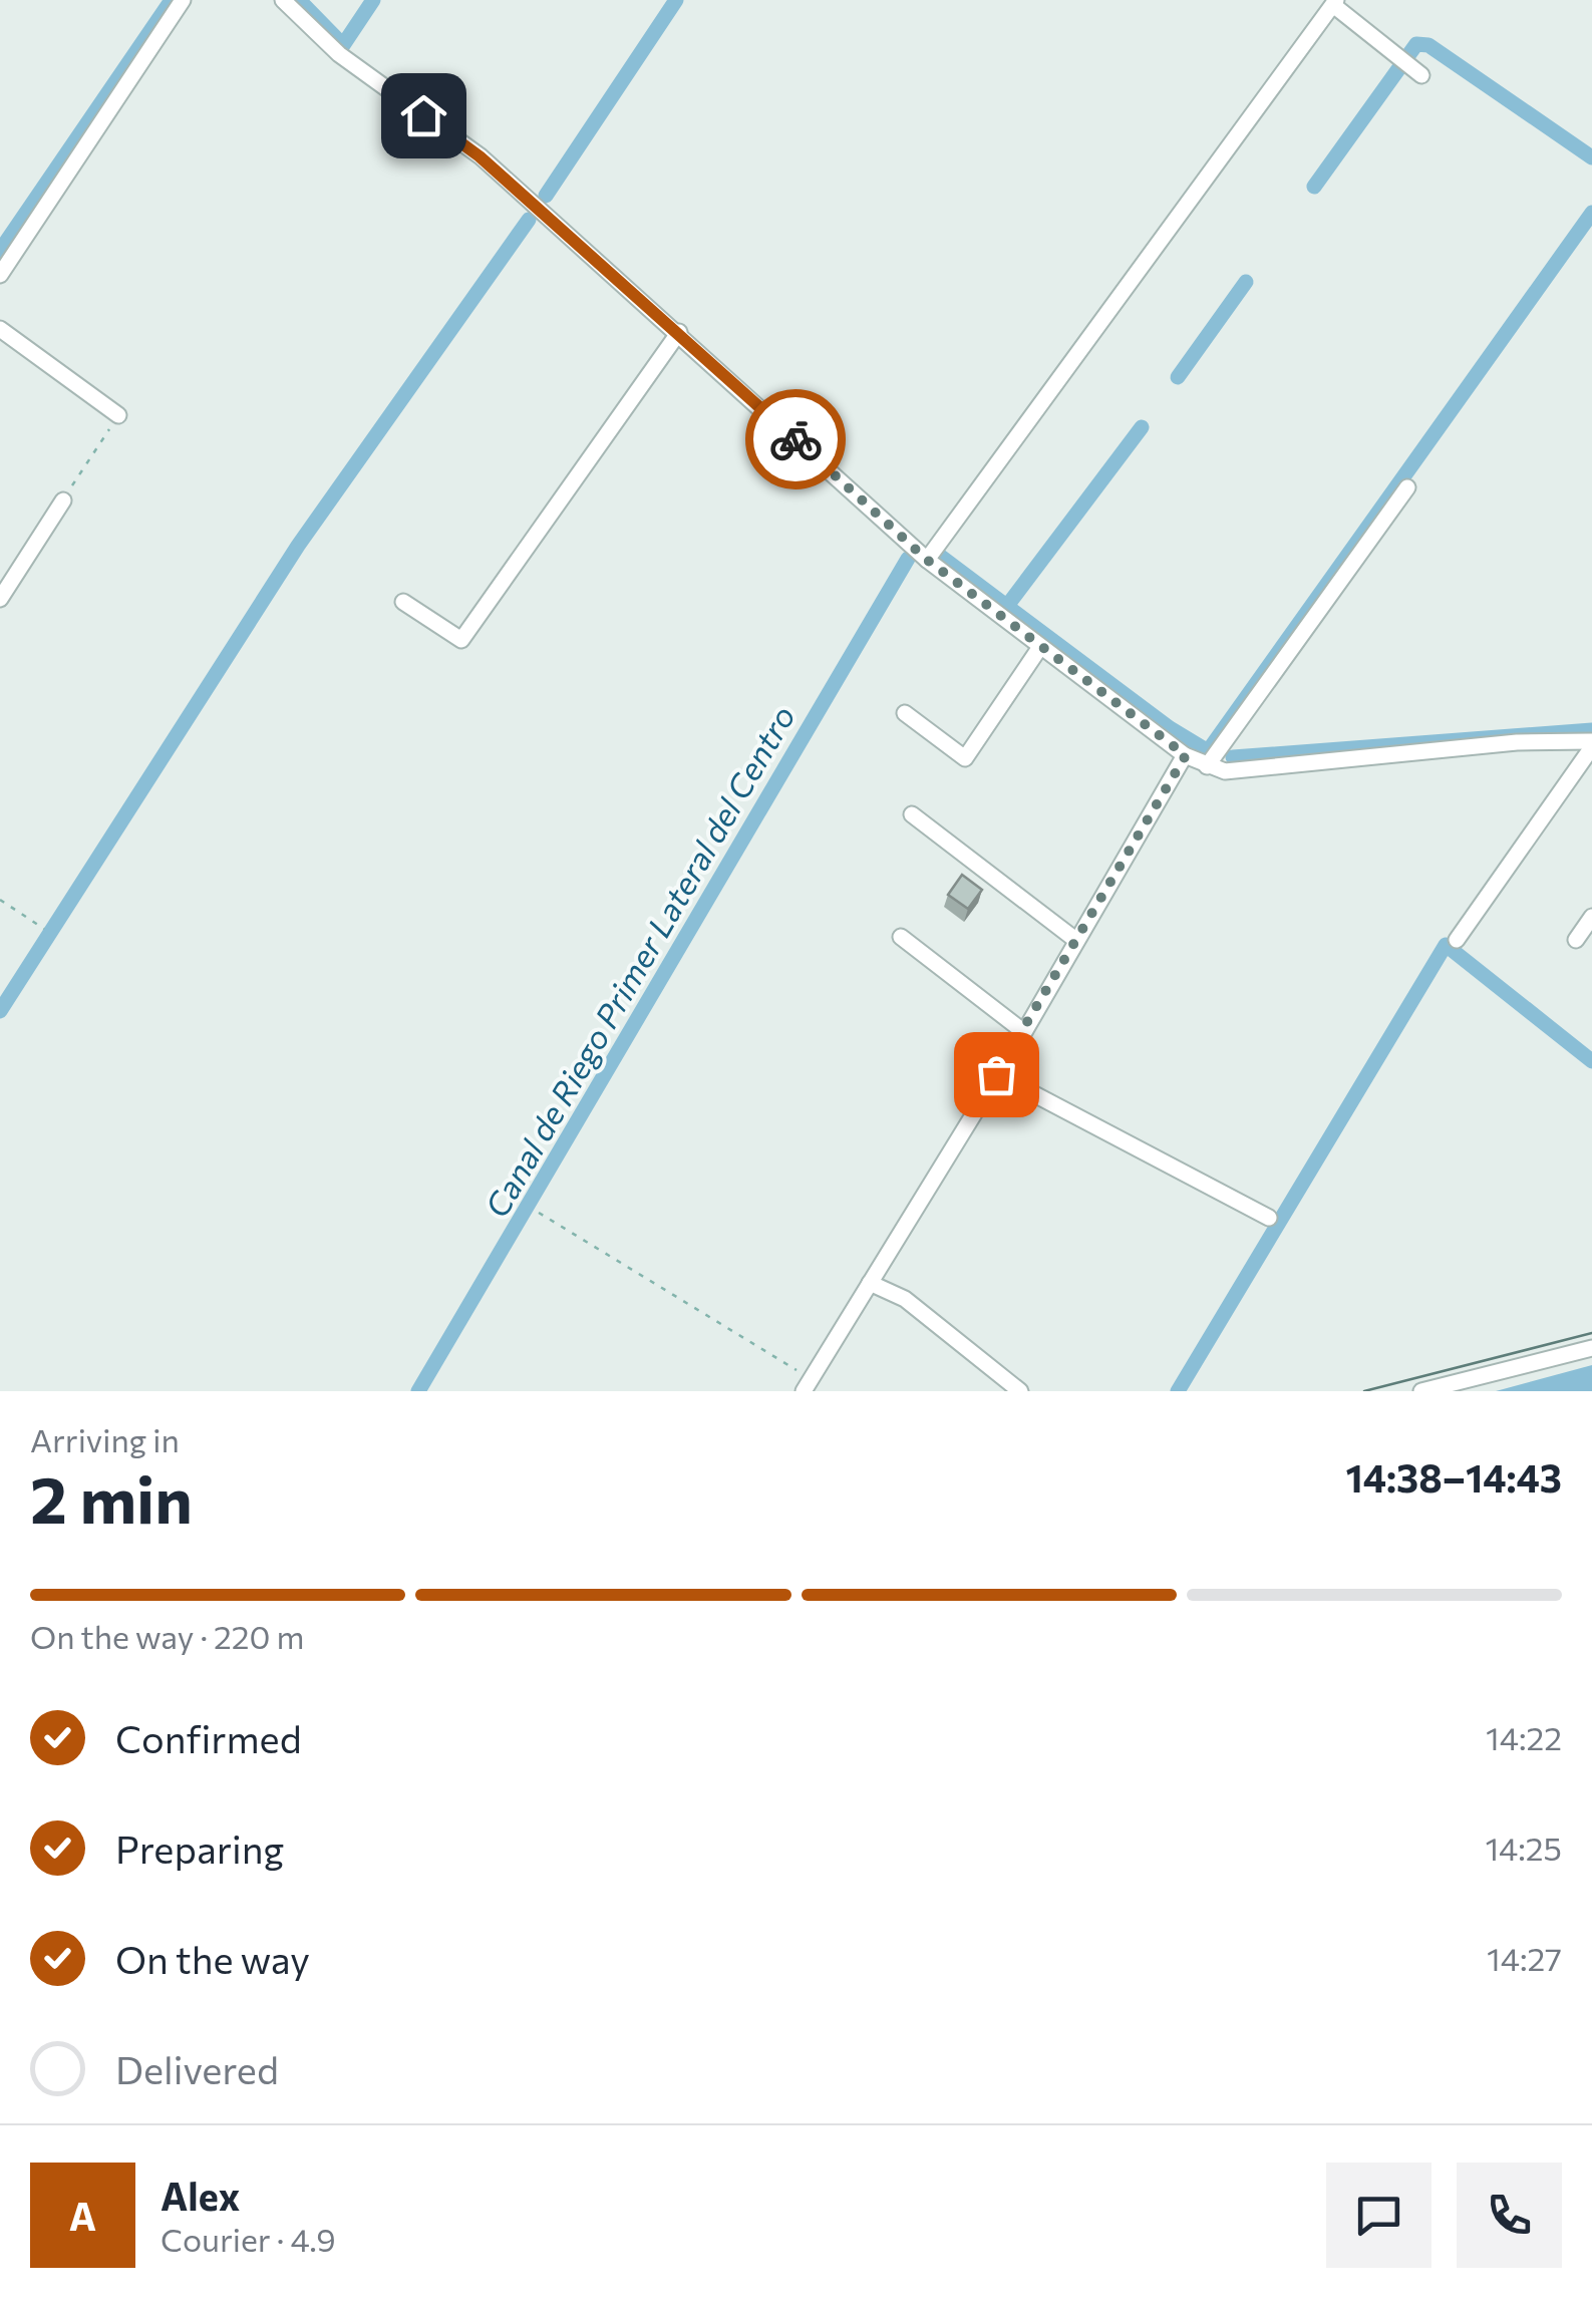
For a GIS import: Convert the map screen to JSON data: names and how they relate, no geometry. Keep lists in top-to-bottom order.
{
  "water": ["Canal de Riego Primer Lateral del Centro"],
  "page": {
    "heading": ["2 min", "Arriving in", "14:38–14:43"],
    "panel": ["Alex", "Courier · 4.9"],
    "bar": "On the way · 220 m",
    "list": [
      ["Confirmed", "14:22"],
      ["Preparing", "14:25"],
      ["On the way", "14:27"],
      "Delivered"
    ],
    "round": "A"
  }
}
